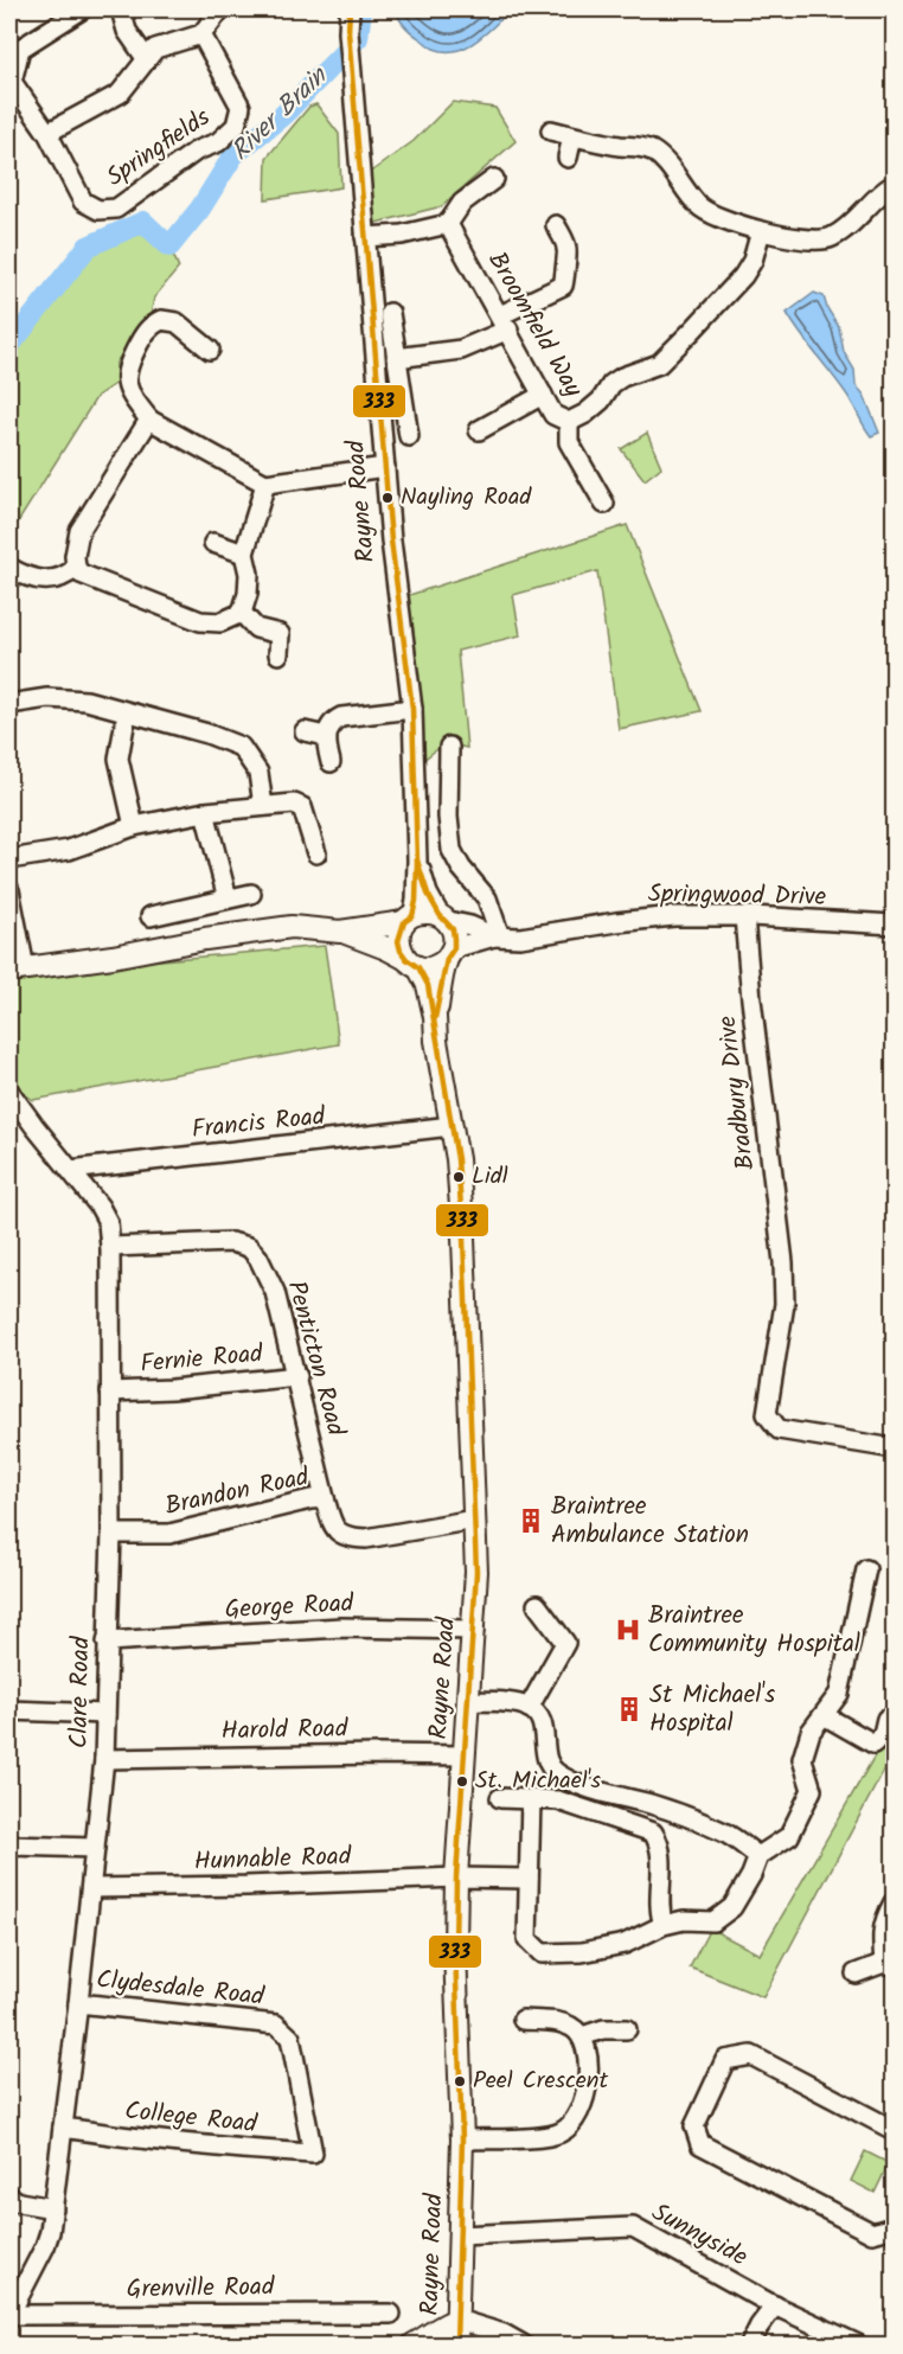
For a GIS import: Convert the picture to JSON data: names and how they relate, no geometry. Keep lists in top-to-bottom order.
{
  "streets": {
    "main road": ["Rayne Road"],
    "street": [
      "Springfields",
      "Broomfield Way",
      "Springwood Drive",
      "Bradbury Drive",
      "Francis Road",
      "Penticton Road",
      "Fernie Road",
      "Brandon Road",
      "George Road",
      "Clare Road",
      "Harold Road",
      "Hunnable Road",
      "Clydesdale Road",
      "College Road",
      "Sunnyside",
      "Grenville Road"
    ]
  },
  "crossings": [
    ["Rayne Road", "Springwood Drive"],
    ["Rayne Road", "Francis Road"],
    ["Rayne Road", "Brandon Road"],
    ["Rayne Road", "George Road"],
    ["Rayne Road", "Harold Road"],
    ["Rayne Road", "Hunnable Road"],
    ["Rayne Road", "Sunnyside"],
    ["Springwood Drive", "Bradbury Drive"],
    ["Francis Road", "Clare Road"],
    ["Penticton Road", "Fernie Road"],
    ["Penticton Road", "Brandon Road"],
    ["Penticton Road", "Clare Road"],
    ["Fernie Road", "Clare Road"],
    ["Brandon Road", "Clare Road"],
    ["George Road", "Clare Road"],
    ["Clare Road", "Harold Road"],
    ["Clare Road", "Hunnable Road"],
    ["Clare Road", "Clydesdale Road"],
    ["Clare Road", "College Road"],
    ["Clare Road", "Grenville Road"],
    ["Clydesdale Road", "College Road"]
  ],
  "water": ["River Brain"],
  "places": {
    "other": [
      "Nayling Road",
      "Lidl",
      "St. Michael's",
      "Peel Crescent"
    ],
    "building": ["Braintree Ambulance Station", "St Michael's Hospital"],
    "hospital": ["Braintree Community Hospital"]
  },
  "lines": ["transit line 333"]
}
